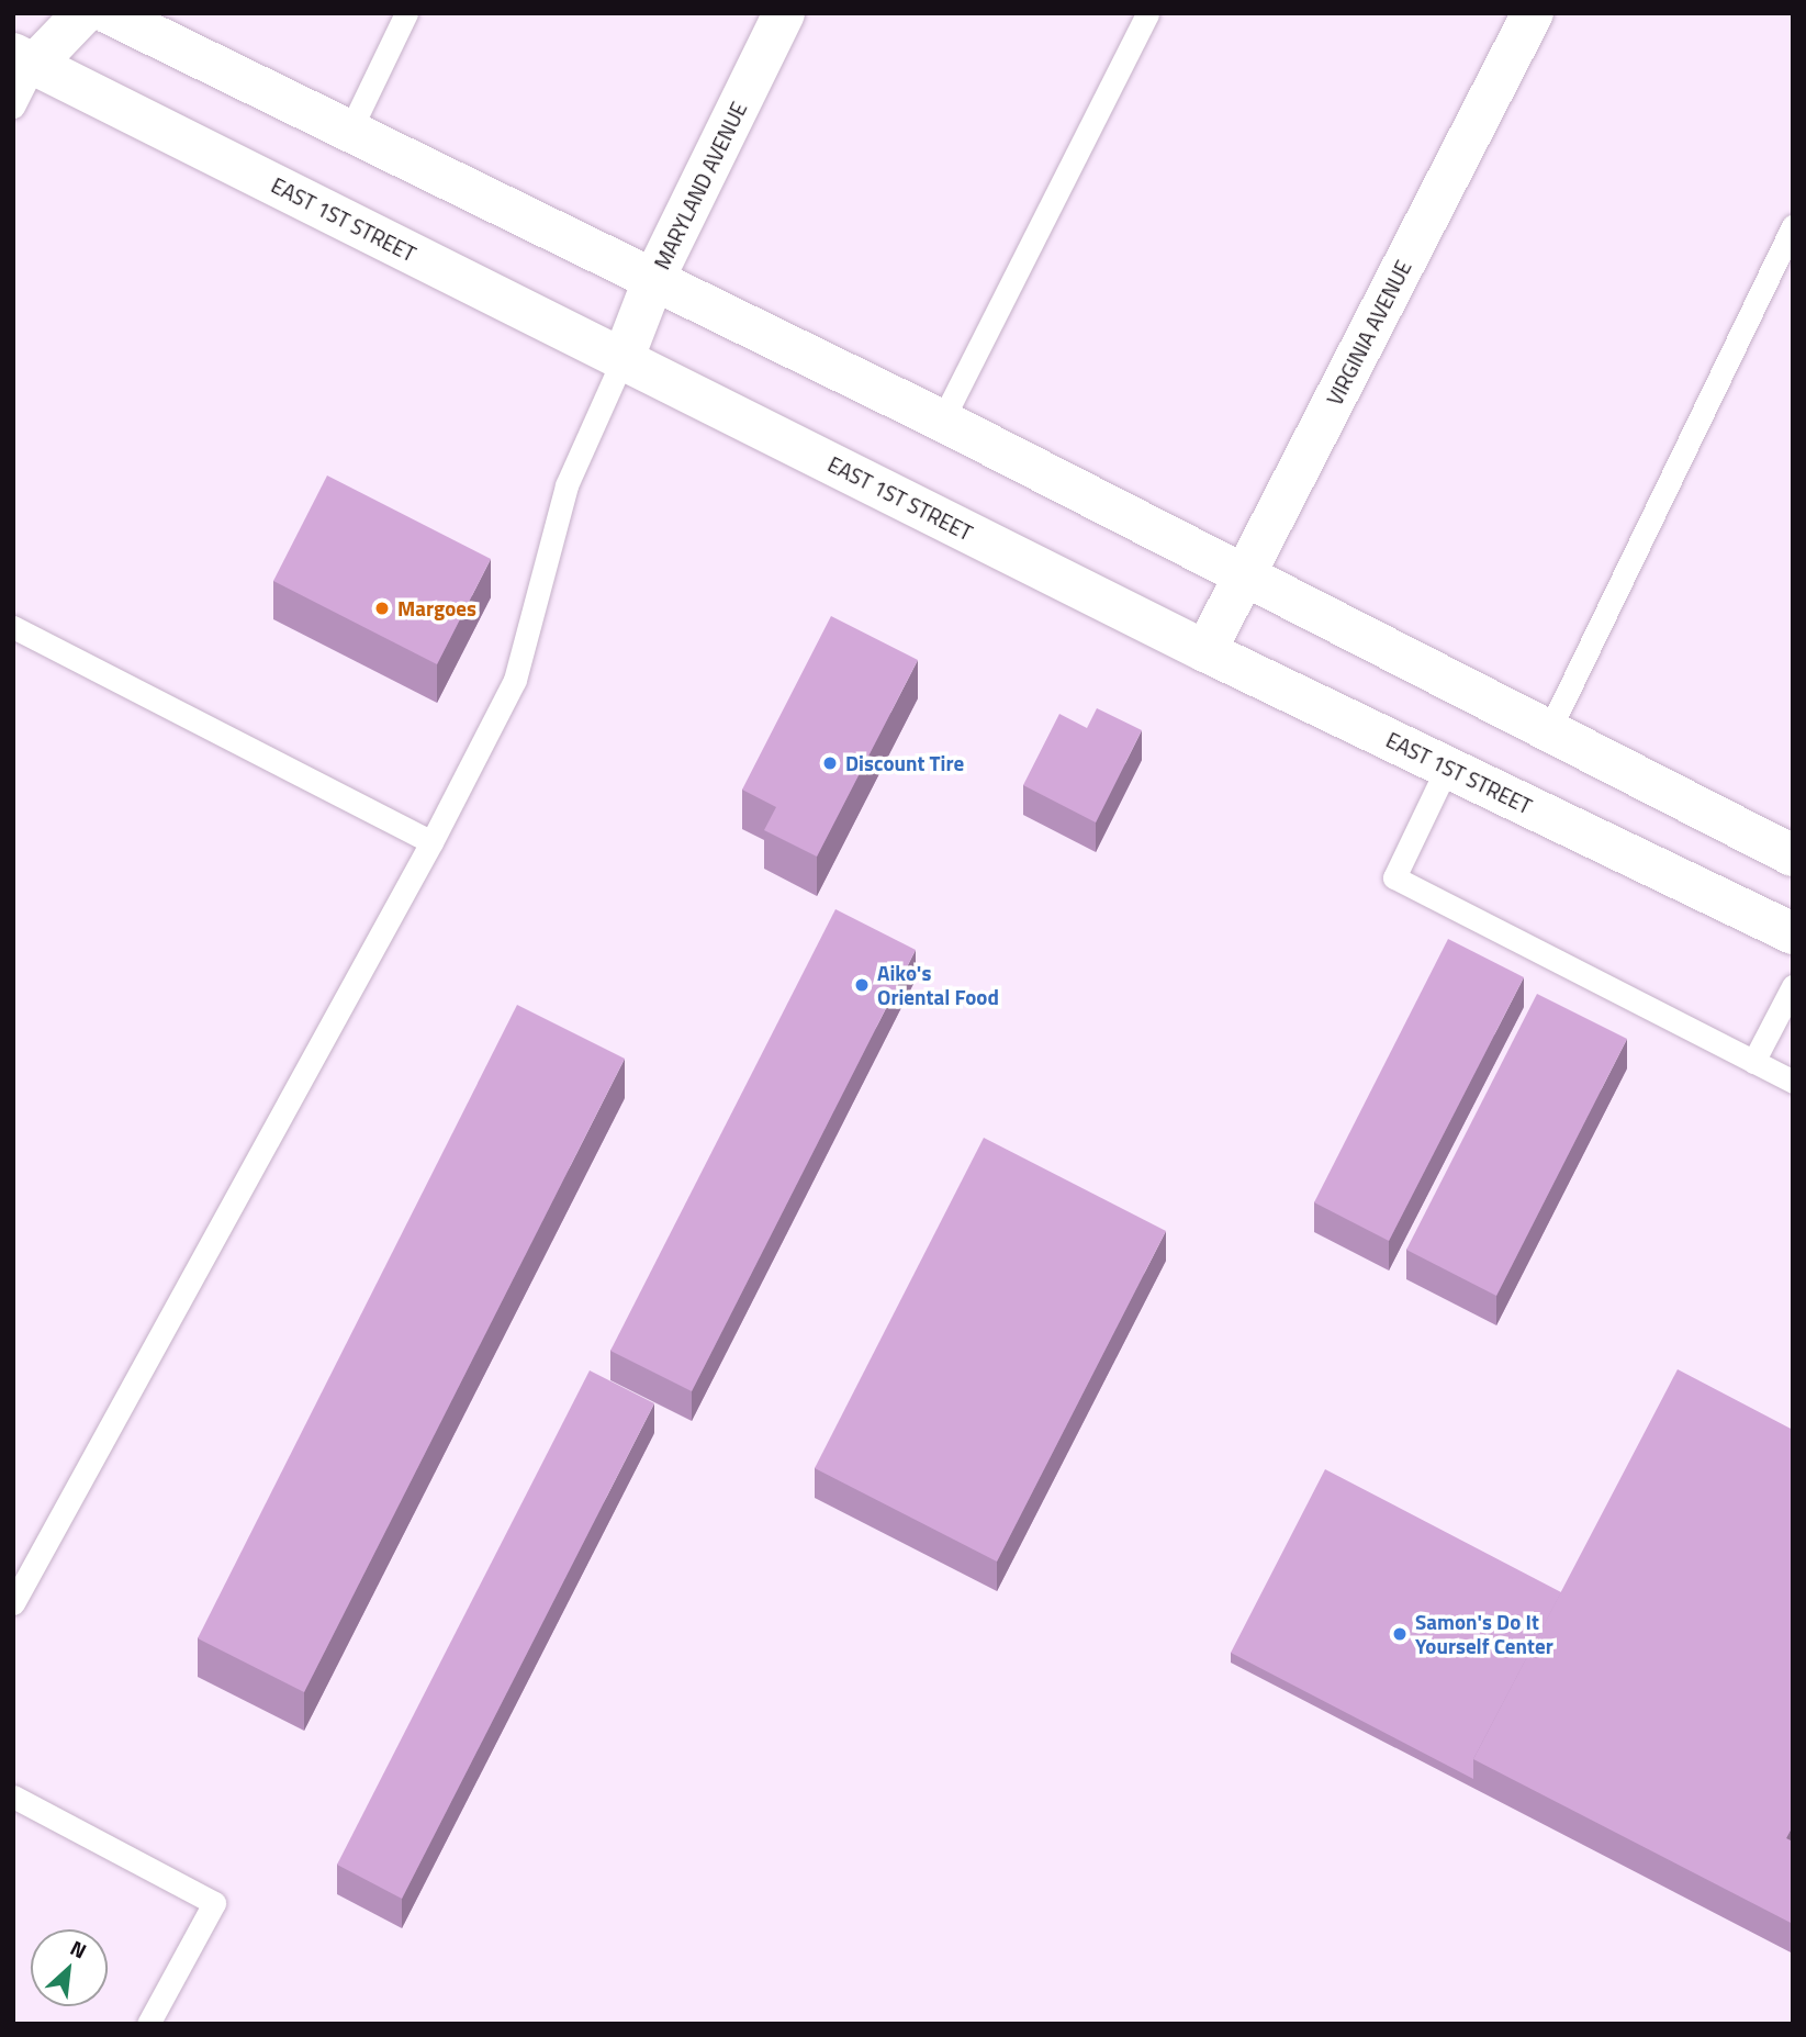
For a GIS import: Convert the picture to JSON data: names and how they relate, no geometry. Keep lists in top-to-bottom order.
{
  "streets": {
    "main road": ["MARYLAND AVENUE", "EAST 1ST STREET", "VIRGINIA AVENUE"]
  },
  "crossings": [
    ["MARYLAND AVENUE", "EAST 1ST STREET"],
    ["EAST 1ST STREET", "VIRGINIA AVENUE"]
  ],
  "places": [
    "Margoes",
    "Discount Tire",
    "Aiko's Oriental Food",
    "Samon's Do It Yourself Center"
  ],
  "north": "top right"
}
